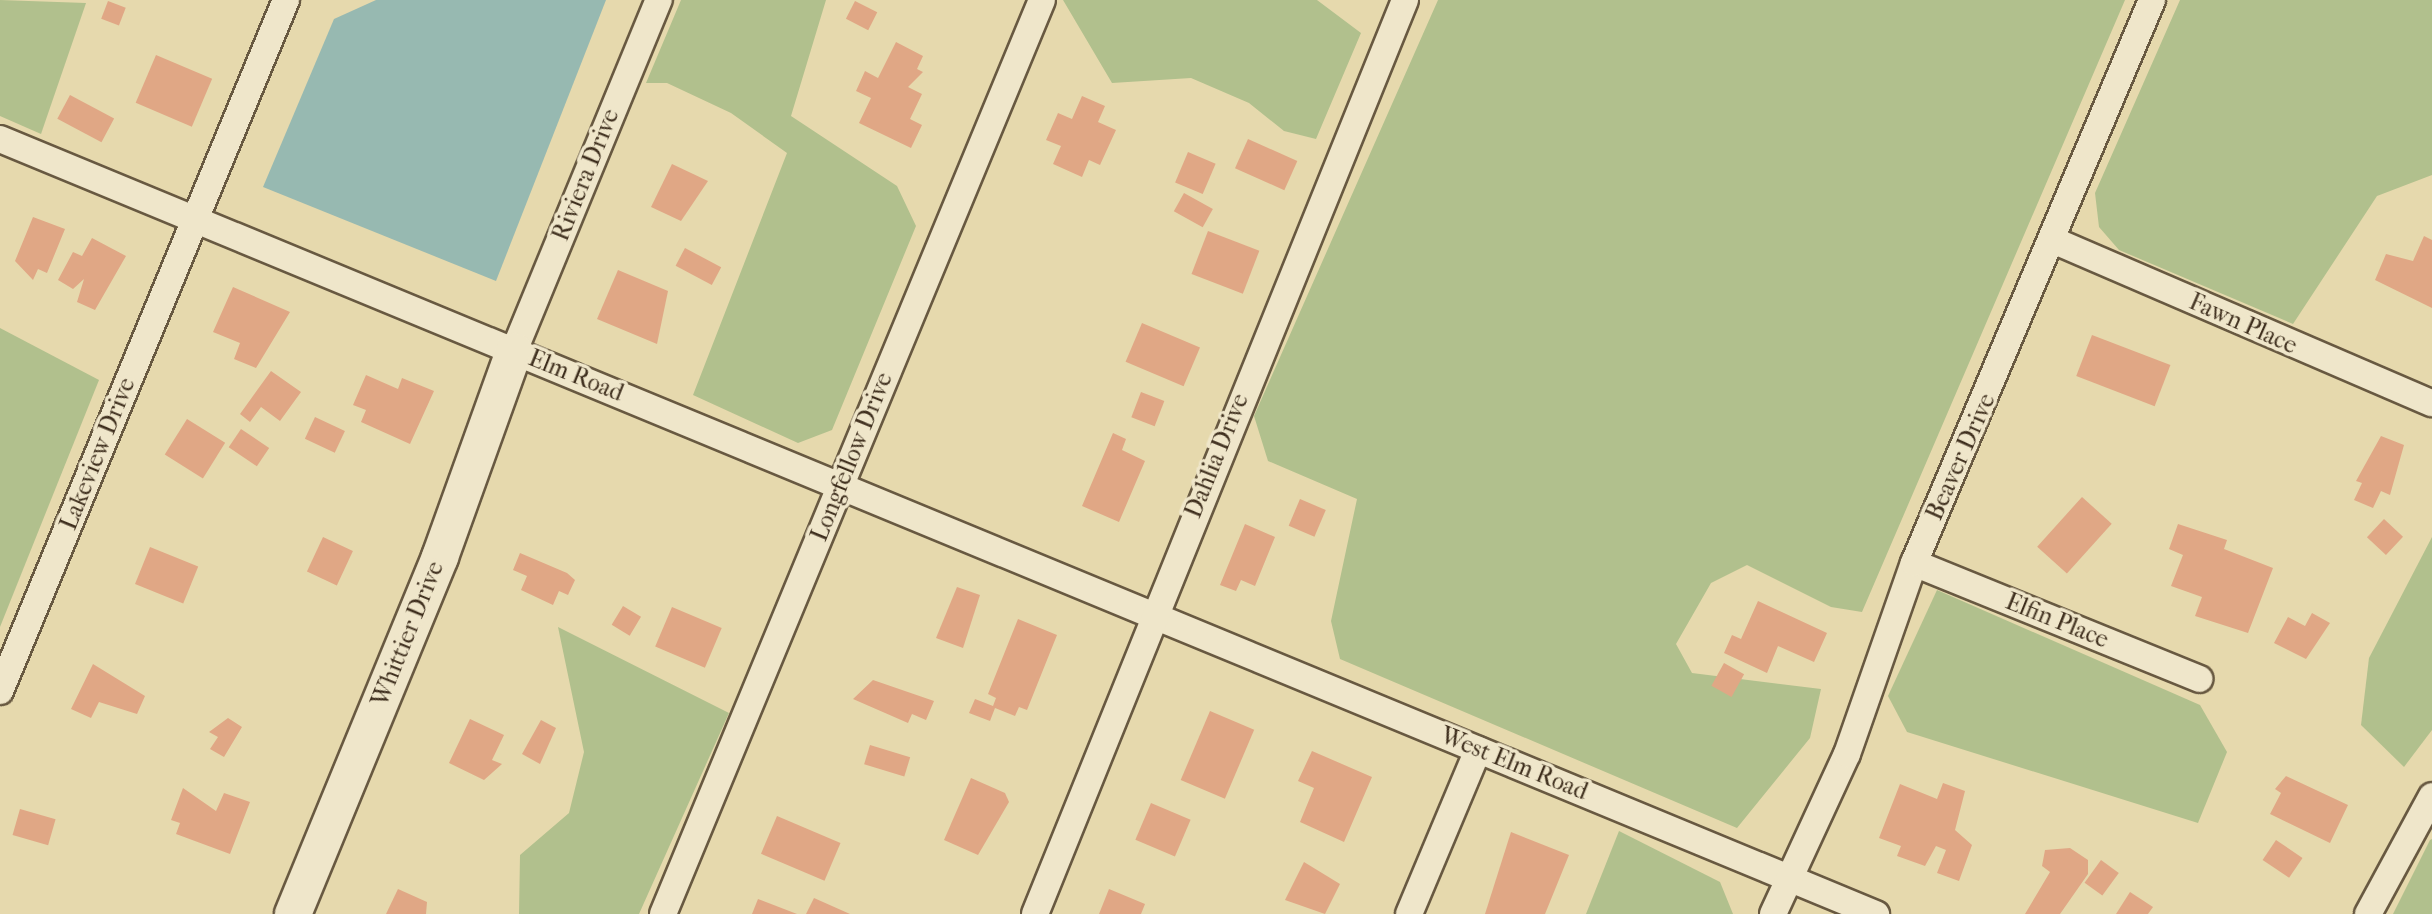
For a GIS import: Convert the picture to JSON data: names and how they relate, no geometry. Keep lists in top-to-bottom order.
{
  "streets": {
    "street": [
      "Riviera Drive",
      "Fawn Place",
      "Elm Road",
      "Lakeview Drive",
      "Dahlia Drive",
      "Longfellow Drive",
      "Beaver Drive",
      "Elfin Place",
      "Whittier Drive",
      "West Elm Road"
    ]
  },
  "crossings": [
    ["Riviera Drive", "Elm Road"],
    ["Riviera Drive", "Whittier Drive"],
    ["Fawn Place", "Beaver Drive"],
    ["Elm Road", "Lakeview Drive"],
    ["Elm Road", "Dahlia Drive"],
    ["Elm Road", "Longfellow Drive"],
    ["Elm Road", "Whittier Drive"],
    ["Elm Road", "West Elm Road"],
    ["Dahlia Drive", "West Elm Road"],
    ["Beaver Drive", "Elfin Place"],
    ["Beaver Drive", "West Elm Road"]
  ]
}
